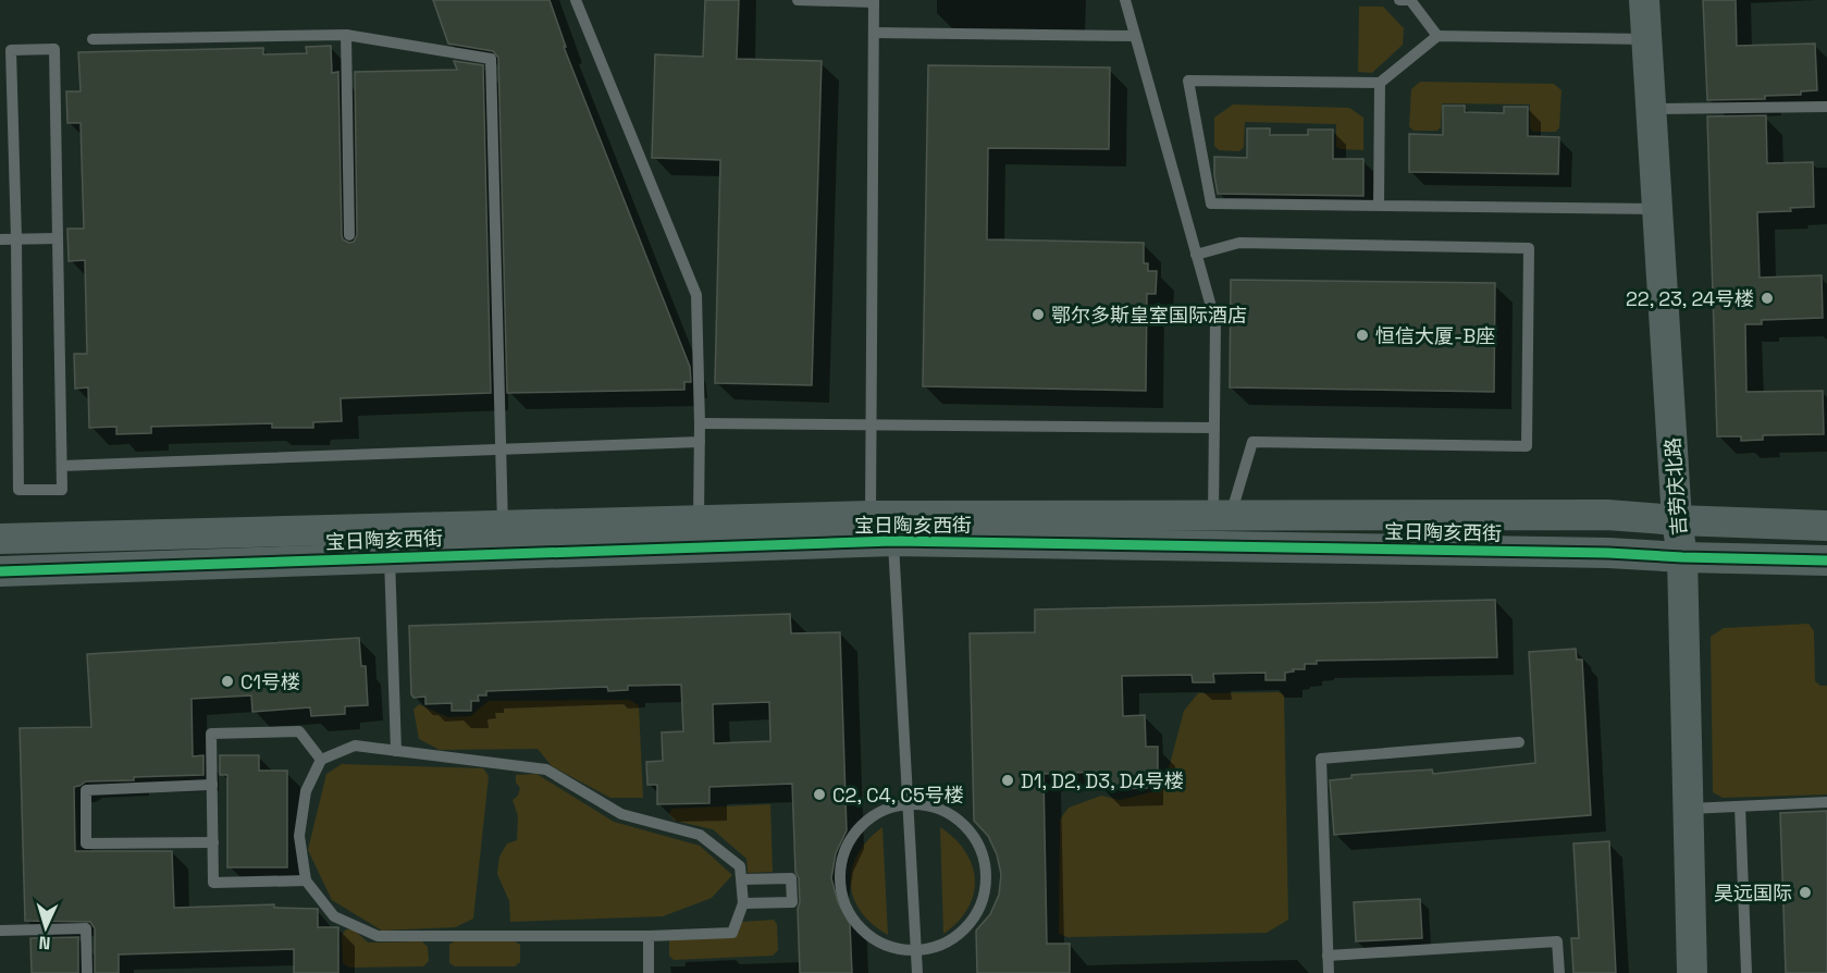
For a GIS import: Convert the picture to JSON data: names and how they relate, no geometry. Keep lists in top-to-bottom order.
{
  "streets": {
    "street": ["吉劳庆北路", "宝日陶亥西街"]
  },
  "crossings": [
    ["吉劳庆北路", "宝日陶亥西街"]
  ],
  "places": [
    "22, 23, 24号楼",
    "鄂尔多斯皇室国际酒店",
    "恒信大厦-B座",
    "C1号楼",
    "D1, D2, D3, D4号楼",
    "C2, C4, C5号楼",
    "昊远国际"
  ],
  "north": "bottom"
}
